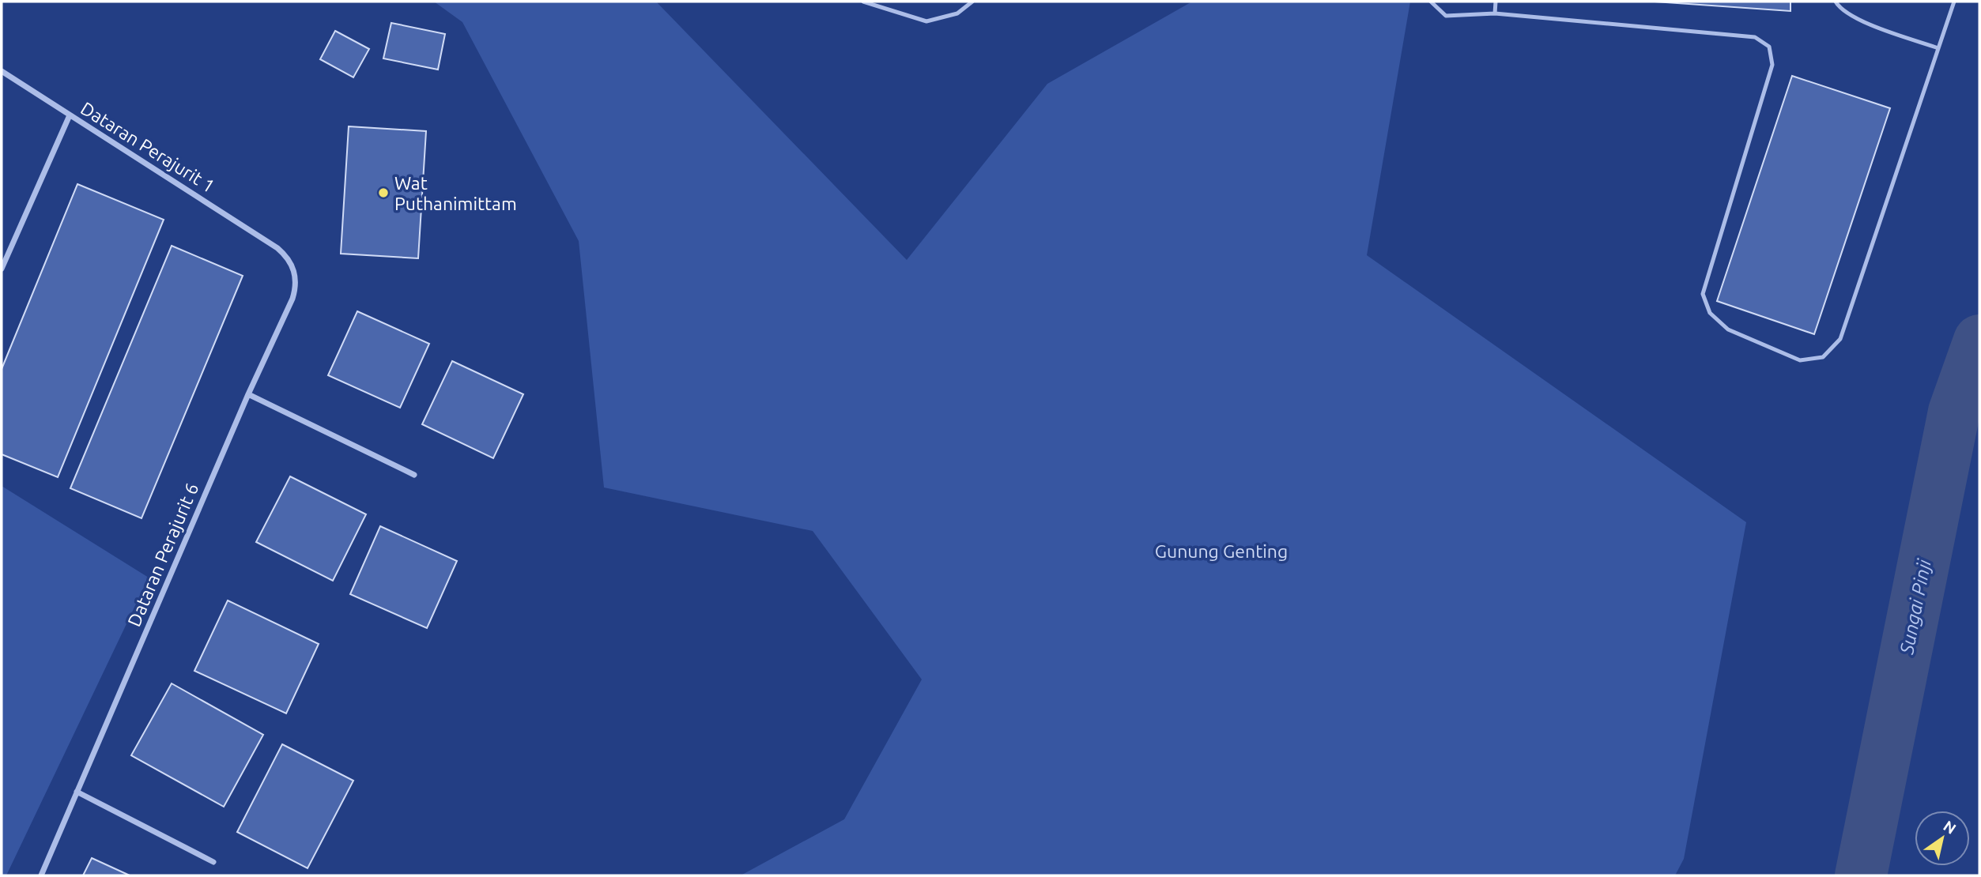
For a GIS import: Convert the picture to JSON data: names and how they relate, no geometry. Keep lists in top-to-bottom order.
{
  "streets": {
    "street": ["Dataran Perajurit 1", "Dataran Perajurit 6"]
  },
  "crossings": [
    ["Dataran Perajurit 1", "Dataran Perajurit 6"]
  ],
  "water": ["Sungai Pinji"],
  "parks": ["Gunung Genting"],
  "places": ["Wat Puthanimittam"],
  "north": "top right"
}
